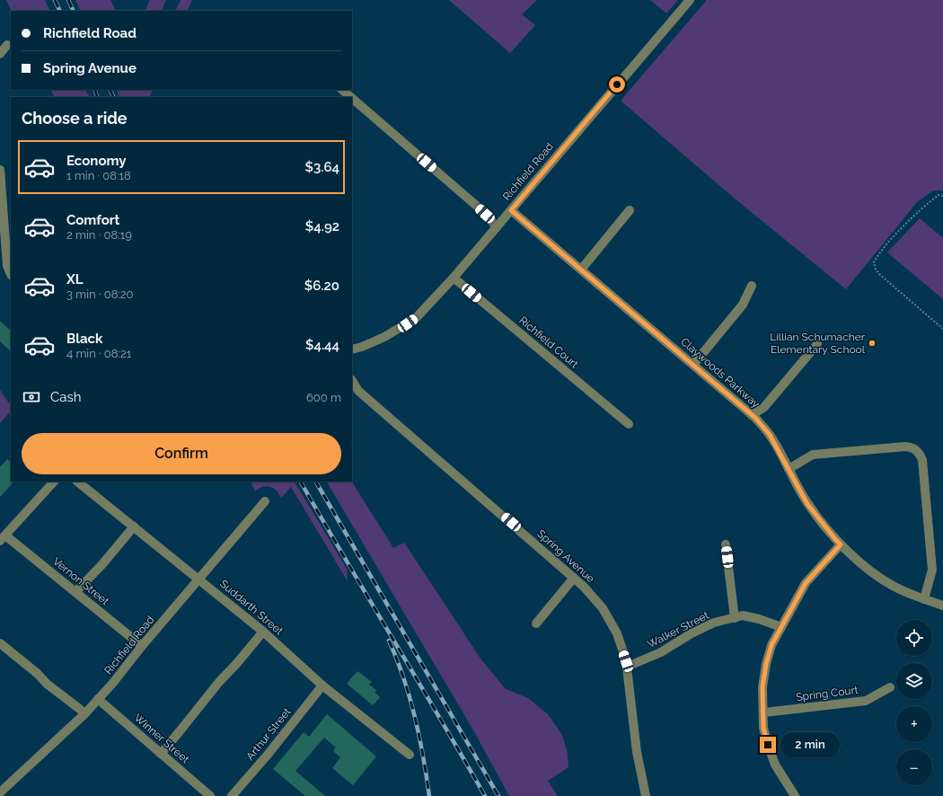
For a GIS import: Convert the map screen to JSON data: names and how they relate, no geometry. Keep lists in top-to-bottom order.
{
  "streets": {
    "street": [
      "Richfield Road",
      "Richfield Court",
      "Claywoods Parkway",
      "Spring Avenue",
      "Vernon Street",
      "Suddarth Street",
      "Walker Street",
      "Spring Court",
      "Arthur Street",
      "Winner Street"
    ]
  },
  "crossings": [
    ["Richfield Road", "Richfield Court"],
    ["Richfield Road", "Claywoods Parkway"],
    ["Richfield Road", "Vernon Street"],
    ["Richfield Road", "Suddarth Street"],
    ["Richfield Road", "Winner Street"],
    ["Spring Avenue", "Walker Street"],
    ["Suddarth Street", "Arthur Street"]
  ],
  "places": ["Lillian Schumacher Elementary School"],
  "page": {
    "banner": ["Richfield Road", "Spring Avenue"],
    "heading": "Choose a ride",
    "list": [
      {
        "name": "Economy",
        "note": "1 min · 08:18",
        "value": "$3.64"
      },
      {
        "name": "Comfort",
        "note": "2 min · 08:19",
        "value": "$4.92"
      },
      {
        "name": "XL",
        "note": "3 min · 08:20",
        "value": "$6.20"
      },
      {
        "name": "Black",
        "note": "4 min · 08:21",
        "value": "$4.44"
      }
    ],
    "pay": ["Cash", "600 m"],
    "buttons": "Confirm",
    "map_buttons": ["+", "−"],
    "bubble": "2 min"
  }
}
